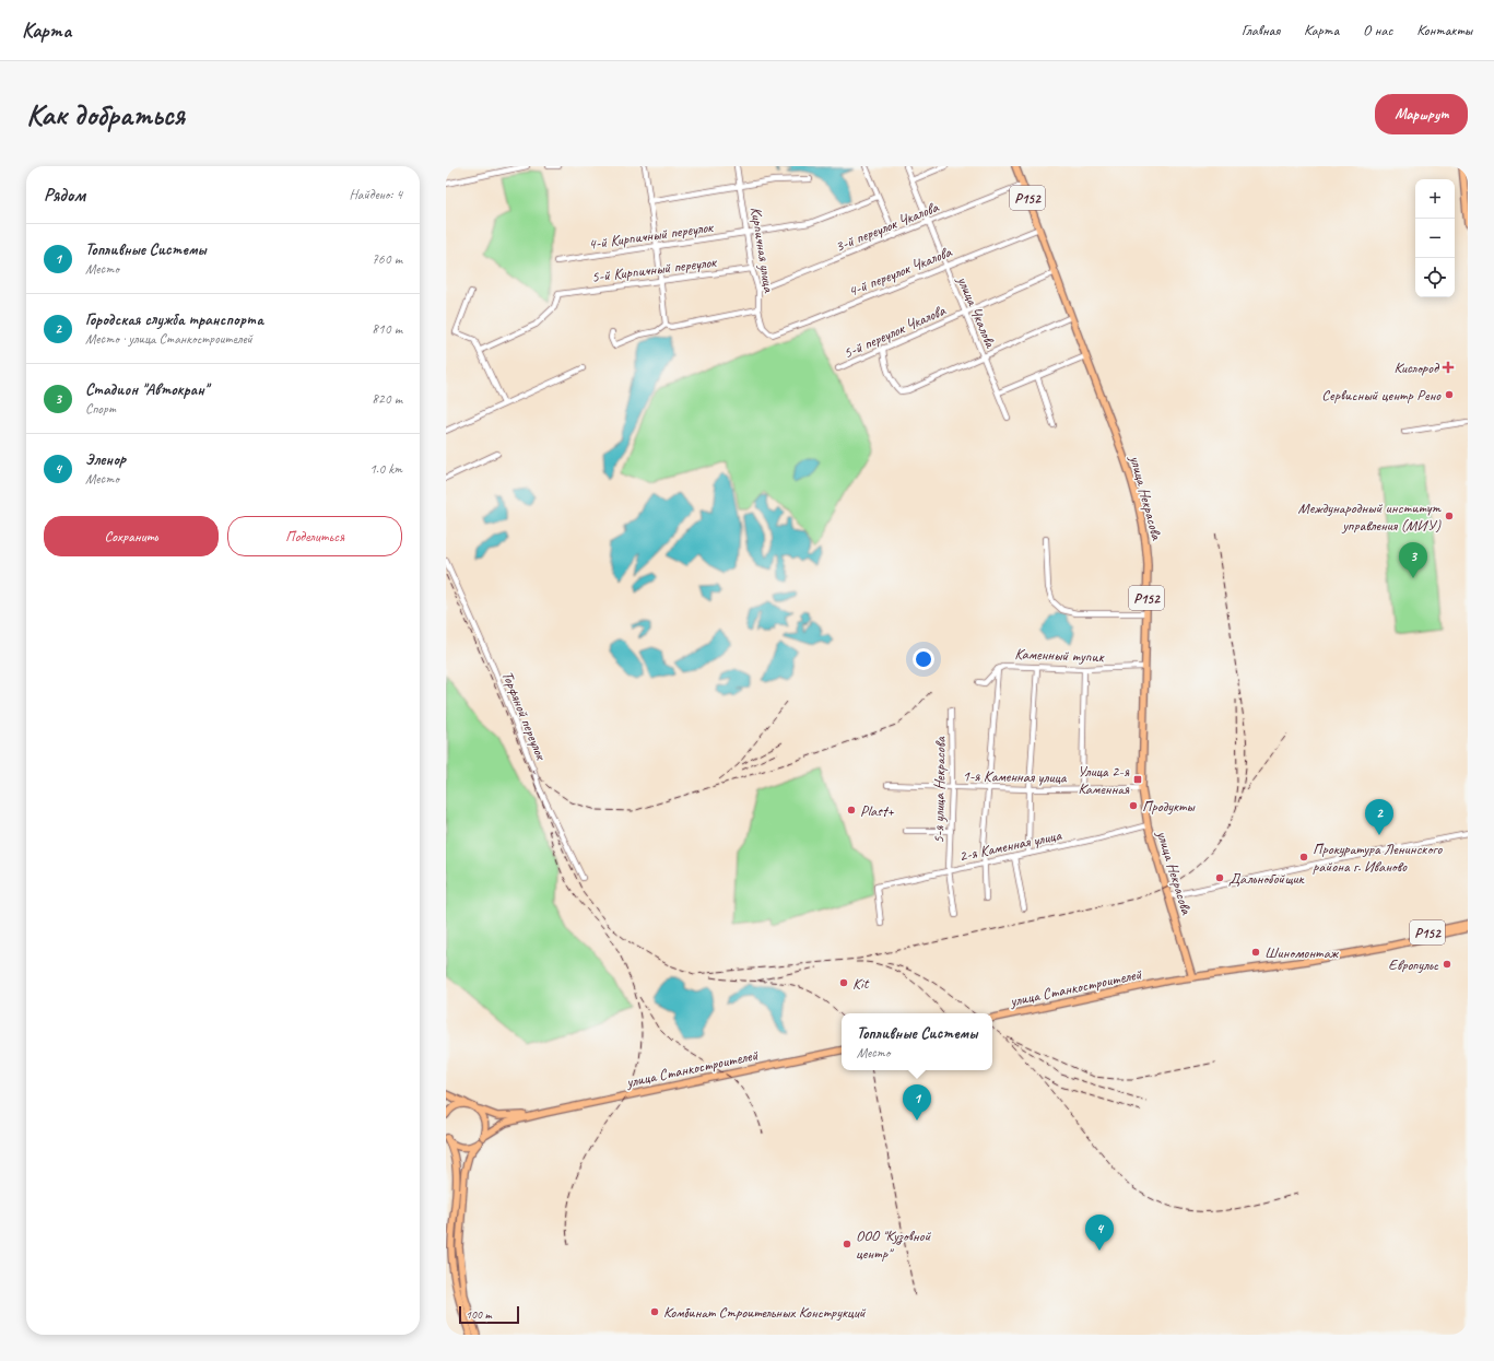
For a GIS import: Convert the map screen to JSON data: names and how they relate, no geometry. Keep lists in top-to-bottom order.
{
  "streets": {
    "main road": ["Р152", "улица Некрасова", "улица Станкостроителей"],
    "street": [
      "3-й переулок Чкалова",
      "4-й Кирпичный переулок",
      "Кирпичная улица",
      "5-й Кирпичный переулок",
      "4-й переулок Чкалова",
      "улица Чкалова",
      "5-й переулок Чкалова",
      "Каменный тупик",
      "Торфяной переулок",
      "1-я Каменная улица",
      "5-я улица Некрасова",
      "2-я Каменная улица"
    ]
  },
  "crossings": [
    ["3-й переулок Чкалова", "Кирпичная улица"],
    ["3-й переулок Чкалова", "улица Чкалова"],
    ["3-й переулок Чкалова", "улица Некрасова"],
    ["4-й Кирпичный переулок", "Кирпичная улица"],
    ["Кирпичная улица", "5-й Кирпичный переулок"],
    ["Кирпичная улица", "4-й переулок Чкалова"],
    ["4-й переулок Чкалова", "улица Чкалова"],
    ["4-й переулок Чкалова", "улица Некрасова"],
    ["улица Чкалова", "5-й переулок Чкалова"],
    ["5-й переулок Чкалова", "улица Некрасова"],
    ["улица Некрасова", "Каменный тупик"],
    ["улица Некрасова", "1-я Каменная улица"],
    ["улица Некрасова", "2-я Каменная улица"],
    ["улица Некрасова", "улица Станкостроителей"],
    ["1-я Каменная улица", "5-я улица Некрасова"],
    ["5-я улица Некрасова", "2-я Каменная улица"]
  ],
  "places": {
    "health": ["Кислород"],
    "other": [
      "Сервисный центр Рено",
      "Международный институт управления (МИУ)",
      "Продукты",
      "Plast+",
      "Прокуратура Ленинского района г. Иваново",
      "Дальнобойщик",
      "Шиномонтаж",
      "Европульс",
      "Kit",
      "ООО \"Кузовной центр\"",
      "Комбинат Строительных Конструкций"
    ],
    "transit": ["Улица 2-я Каменная"]
  },
  "scale_bar": "100 m",
  "page": {
    "header": "Карта",
    "nav": [
      "Главная",
      "Карта",
      "О нас",
      "Контакты"
    ],
    "buttons": [
      "Маршрут",
      ["Сохранить", "Поделиться"]
    ],
    "title": "Как добраться",
    "heading": ["Рядом", "Найдено: 4"],
    "map_buttons": ["+", "−"],
    "list": [
      {
        "mark": "1",
        "name": "Топливные Системы",
        "note": "Место",
        "value": "760 m"
      },
      {
        "mark": "2",
        "name": "Городская служба транспорта",
        "note": "Место · улица Станкостроителей",
        "value": "810 m"
      },
      {
        "mark": "3",
        "name": "Стадион \"Автокран\"",
        "note": "Спорт",
        "value": "820 m"
      },
      {
        "mark": "4",
        "name": "Эленор",
        "note": "Место",
        "value": "1.0 km"
      }
    ],
    "pins": [
      "3",
      "2",
      "1",
      "4"
    ],
    "popup": ["Топливные Системы", "Место"],
    "scale": "100 m"
  }
}
